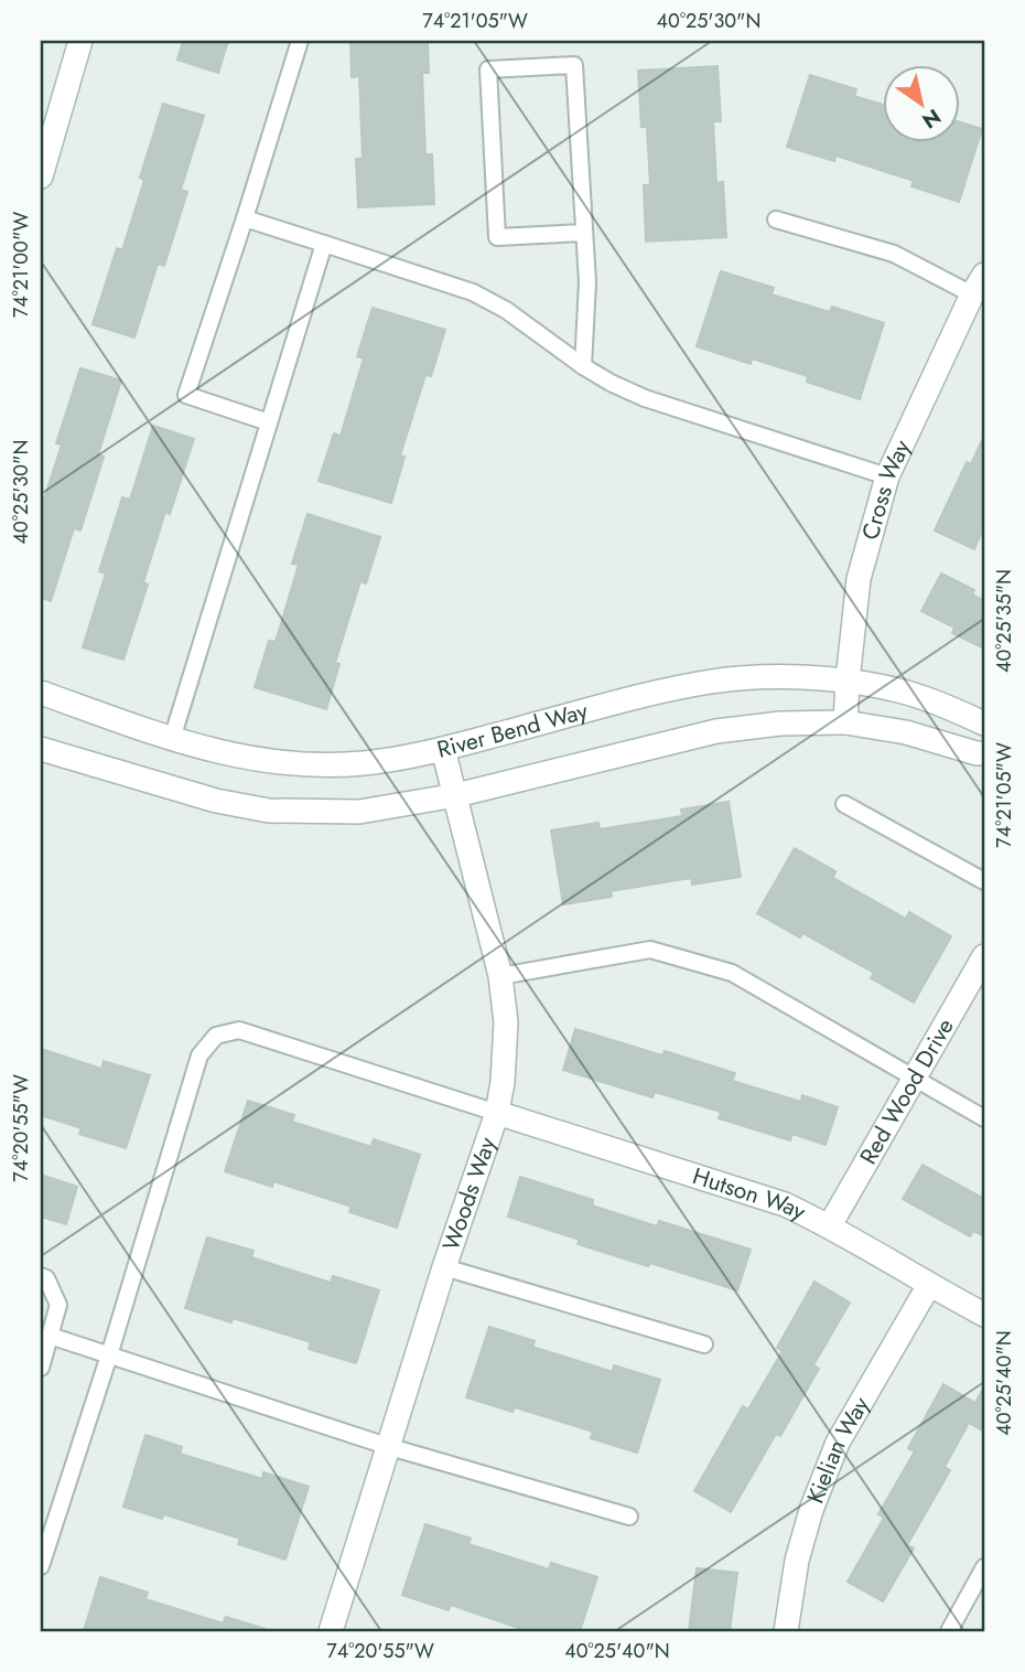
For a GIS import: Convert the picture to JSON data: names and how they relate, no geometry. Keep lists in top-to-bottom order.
{
  "streets": {
    "street": [
      "Cross Way",
      "River Bend Way",
      "Red Wood Drive",
      "Woods Way",
      "Hutson Way",
      "Kielian Way"
    ]
  },
  "crossings": [
    ["Cross Way", "River Bend Way"],
    ["River Bend Way", "Woods Way"],
    ["Red Wood Drive", "Hutson Way"],
    ["Woods Way", "Hutson Way"],
    ["Hutson Way", "Kielian Way"]
  ],
  "north": "bottom right",
  "coordinates": [
    "74°21'05\"W",
    "40°25'30\"N",
    "74°21'00\"W",
    "40°25'35\"N",
    "74°20'55\"W",
    "40°25'40\"N"
  ]
}
